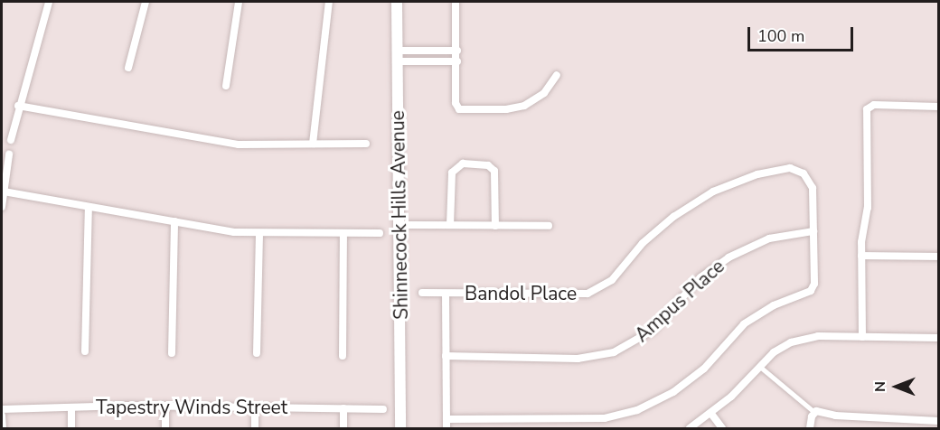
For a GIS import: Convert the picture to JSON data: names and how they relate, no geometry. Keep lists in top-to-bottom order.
{
  "streets": {
    "street": [
      "Shinnecock Hills Avenue",
      "Bandol Place",
      "Ampus Place",
      "Tapestry Winds Street"
    ]
  },
  "crossings": [
    ["Bandol Place", "Ampus Place"]
  ],
  "scale_bar": "100 m",
  "north": "left"
}
